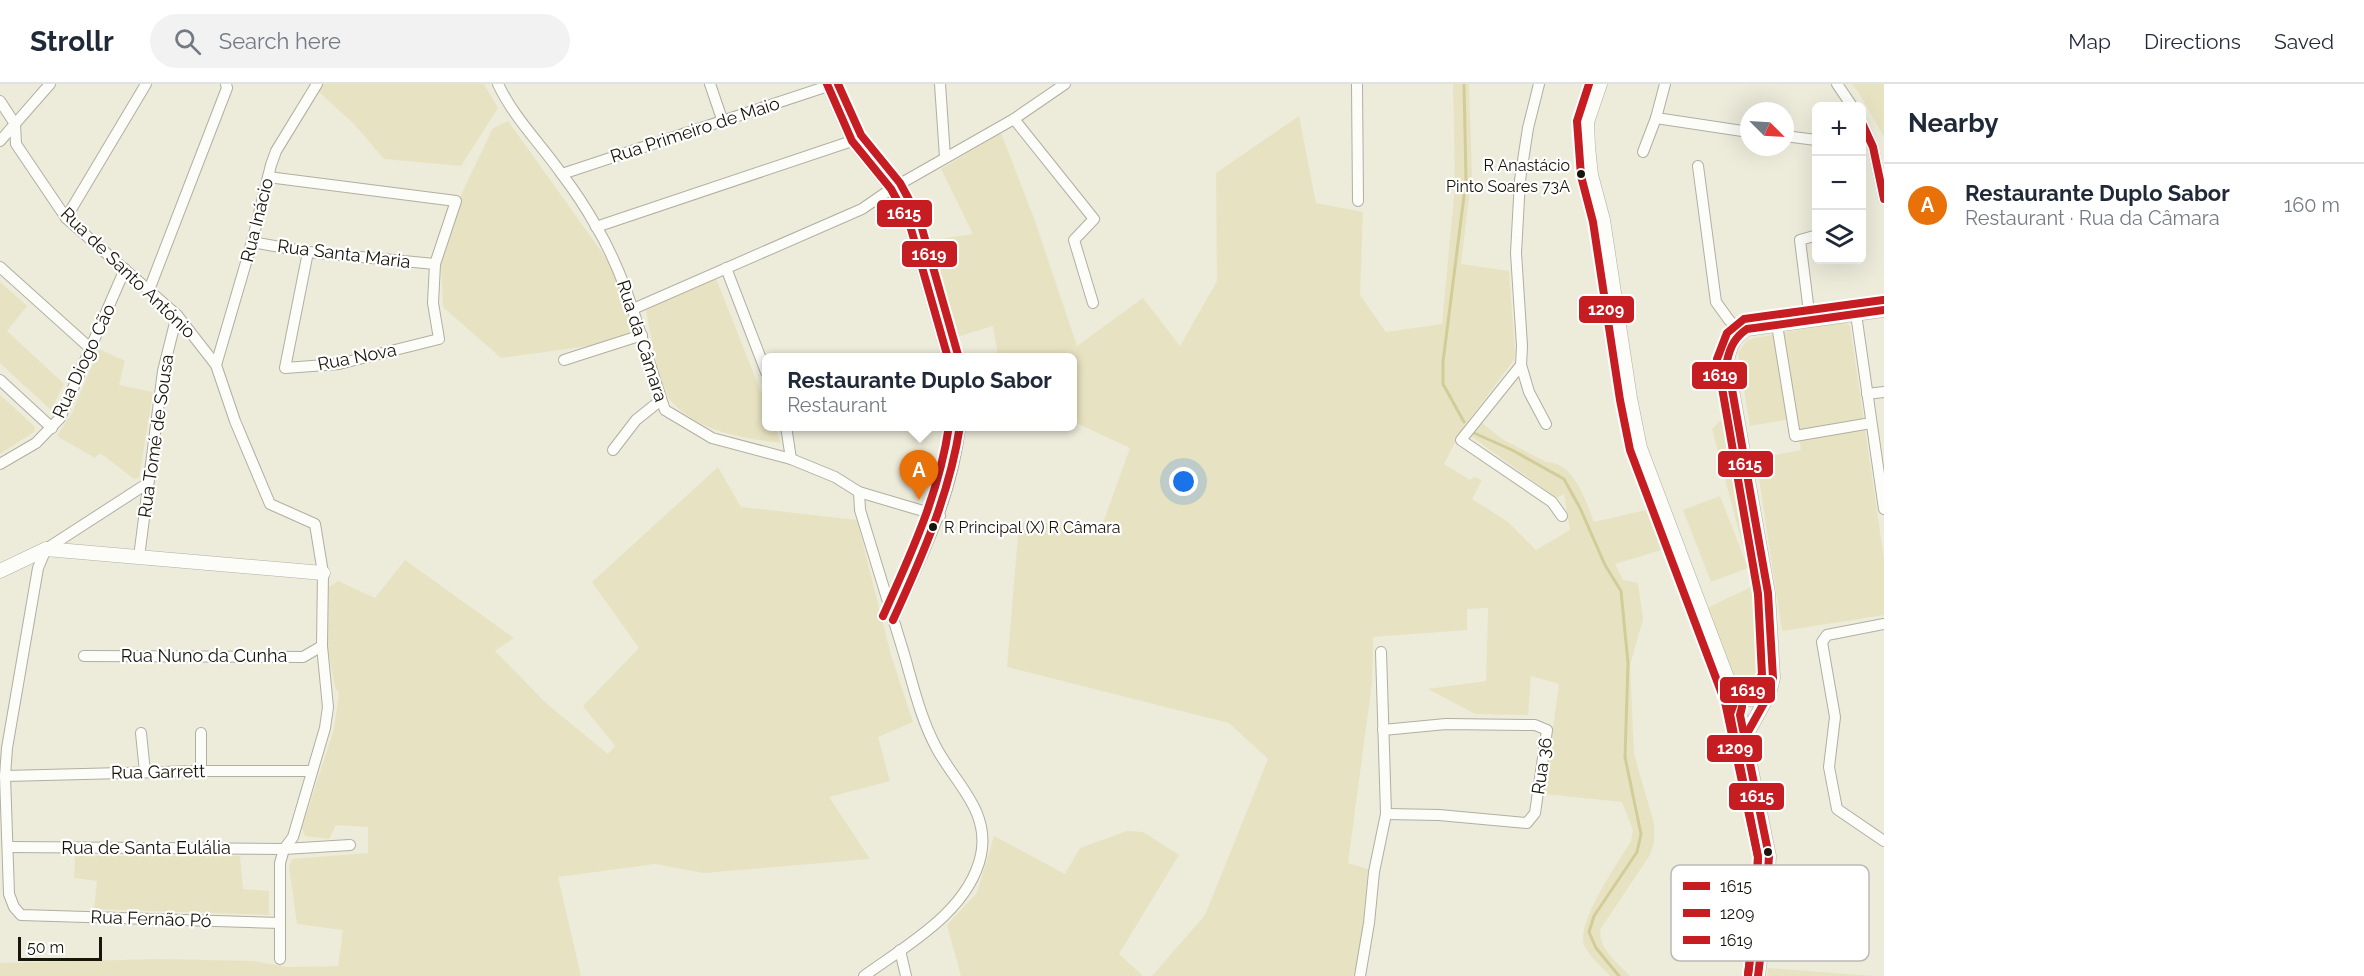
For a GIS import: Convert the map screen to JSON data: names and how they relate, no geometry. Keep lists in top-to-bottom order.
{
  "streets": {
    "street": [
      "Rua Primeiro de Maio",
      "Rua Inácio",
      "Rua Santa Maria",
      "Rua de Santo António",
      "Rua da Câmara",
      "Rua Nova",
      "Rua Diogo Cão",
      "Rua Tomé de Sousa",
      "Rua Nuno da Cunha",
      "Rua 36",
      "Rua Garrett",
      "Rua de Santa Eulália",
      "Rua Fernão Pó"
    ]
  },
  "crossings": [
    ["Rua Primeiro de Maio", "Rua da Câmara"],
    ["Rua Inácio", "Rua Santa Maria"],
    ["Rua Inácio", "Rua de Santo António"],
    ["Rua Santa Maria", "Rua Nova"],
    ["Rua de Santo António", "Rua Diogo Cão"],
    ["Rua de Santo António", "Rua Tomé de Sousa"]
  ],
  "places": ["R Anastácio Pinto Soares 73A", "R Principal (X) R Câmara"],
  "lines": ["transit line 1615", "transit line 1209", "transit line 1619"],
  "legend": ["1615", "1209", "1619"],
  "scale_bar": "50 m",
  "north": "bottom right",
  "page": {
    "header": "Strollr",
    "search": "Search here",
    "nav": ["Map", "Directions", "Saved"],
    "heading": "Nearby",
    "map_buttons": ["+", "−"],
    "list": [
      {
        "mark": "A",
        "name": "Restaurante Duplo Sabor",
        "note": "Restaurant · Rua da Câmara",
        "value": "160 m"
      }
    ],
    "popup": ["Restaurante Duplo Sabor", "Restaurant"],
    "pins": "A",
    "scale": "50 m"
  }
}
